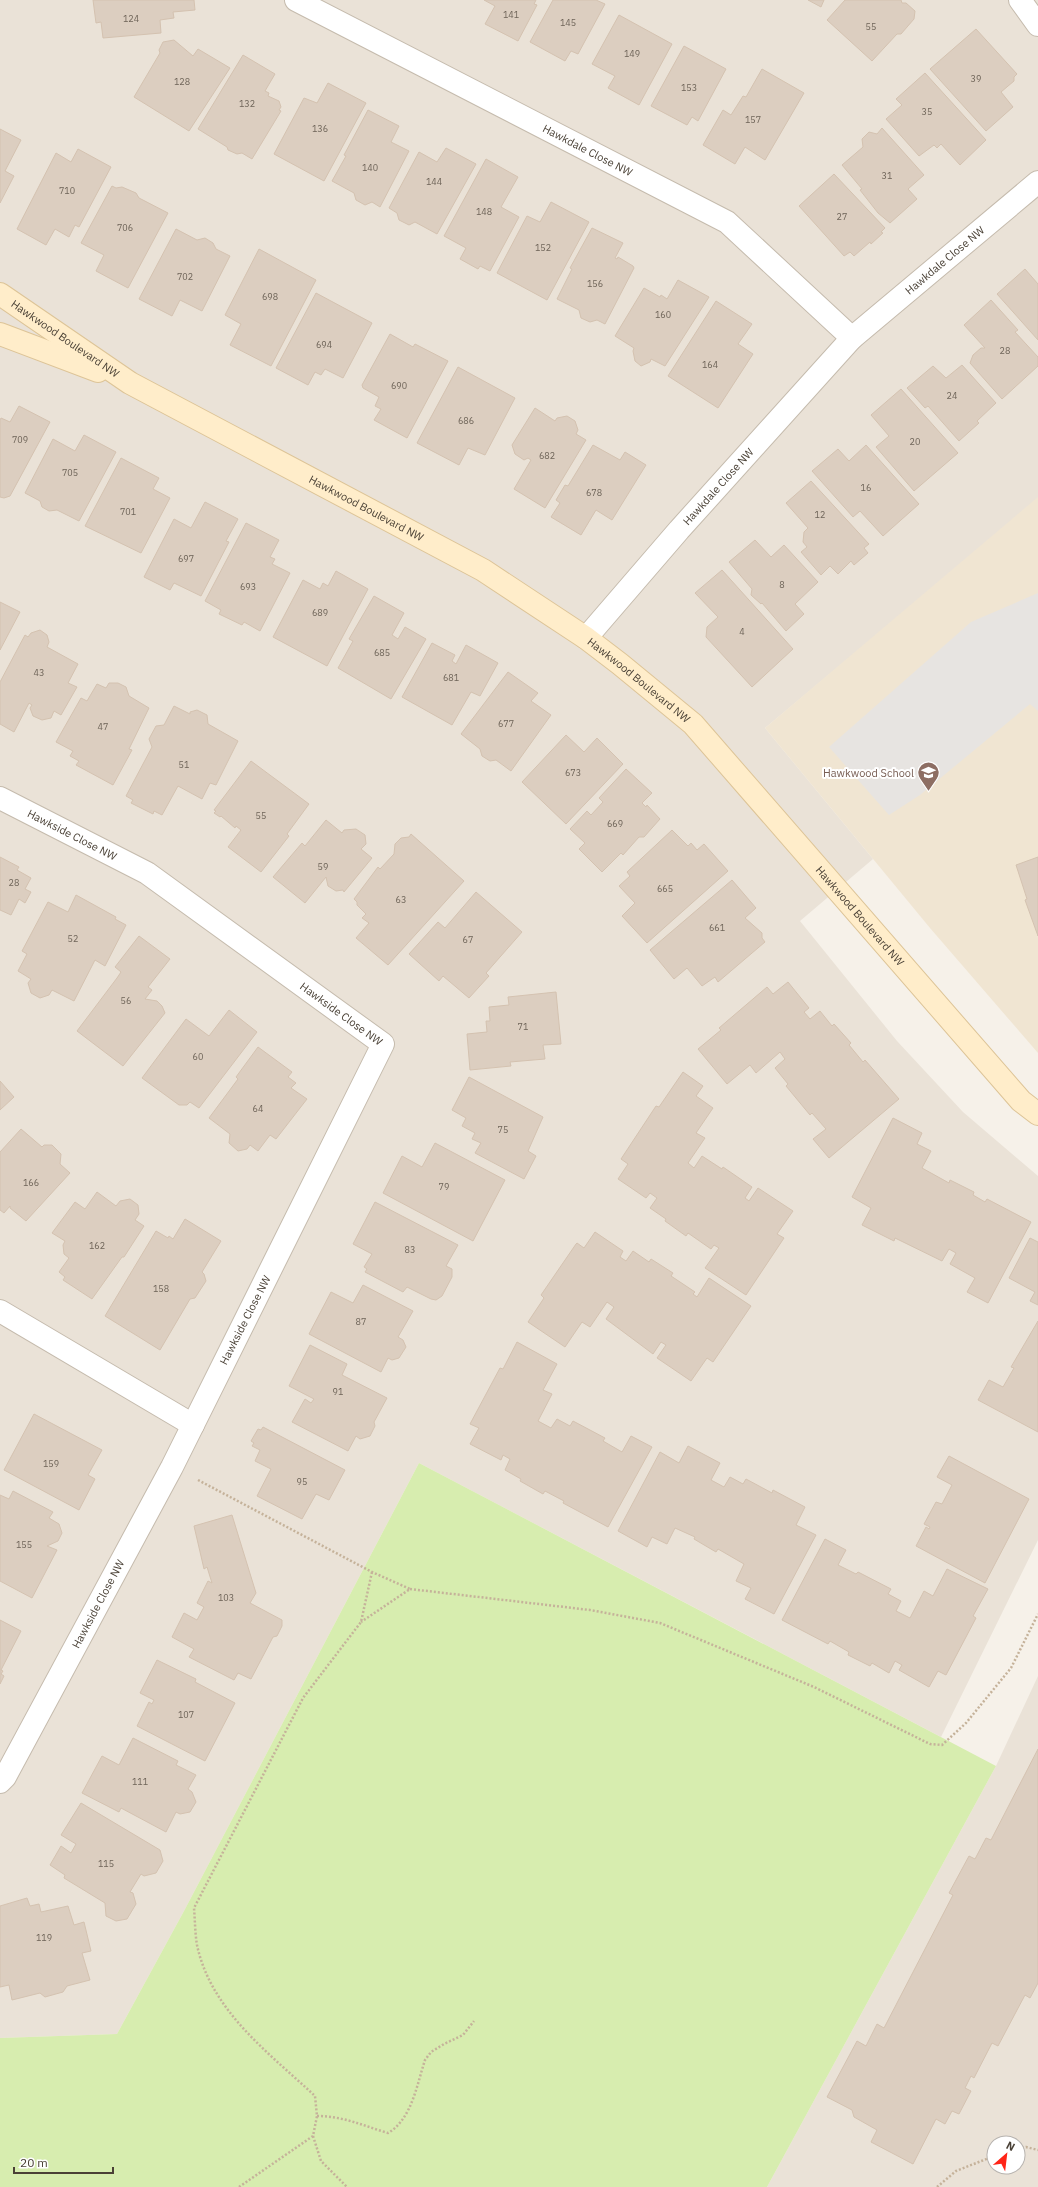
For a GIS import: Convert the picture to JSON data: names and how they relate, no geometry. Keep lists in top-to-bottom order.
{
  "streets": {
    "street": ["Hawkdale Close NW", "Hawkwood Boulevard NW", "Hawkside Close NW"]
  },
  "crossings": [
    ["Hawkdale Close NW", "Hawkwood Boulevard NW"]
  ],
  "places": {
    "school or university": ["Hawkwood School"]
  },
  "house_numbers": [
    "141",
    "124",
    "145",
    "55",
    "149",
    "39",
    "128",
    "153",
    "132",
    "35",
    "157",
    "136",
    "140",
    "31",
    "144",
    "710",
    "148",
    "27",
    "706",
    "152",
    "702",
    "156",
    "698",
    "160",
    "694",
    "28",
    "164",
    "690",
    "24",
    "686",
    "709",
    "20",
    "682",
    "705",
    "16",
    "678",
    "701",
    "12",
    "697",
    "8",
    "693",
    "689",
    "4",
    "685",
    "43",
    "681",
    "677",
    "47",
    "51",
    "673",
    "55",
    "669",
    "59",
    "28",
    "665",
    "63",
    "661",
    "52",
    "67",
    "56",
    "71",
    "60",
    "64",
    "75",
    "166",
    "79",
    "162",
    "83",
    "158",
    "87",
    "91",
    "159",
    "95",
    "155",
    "103",
    "107",
    "111",
    "115",
    "119"
  ],
  "scale_bar": "20 m",
  "north": "top right"
}
